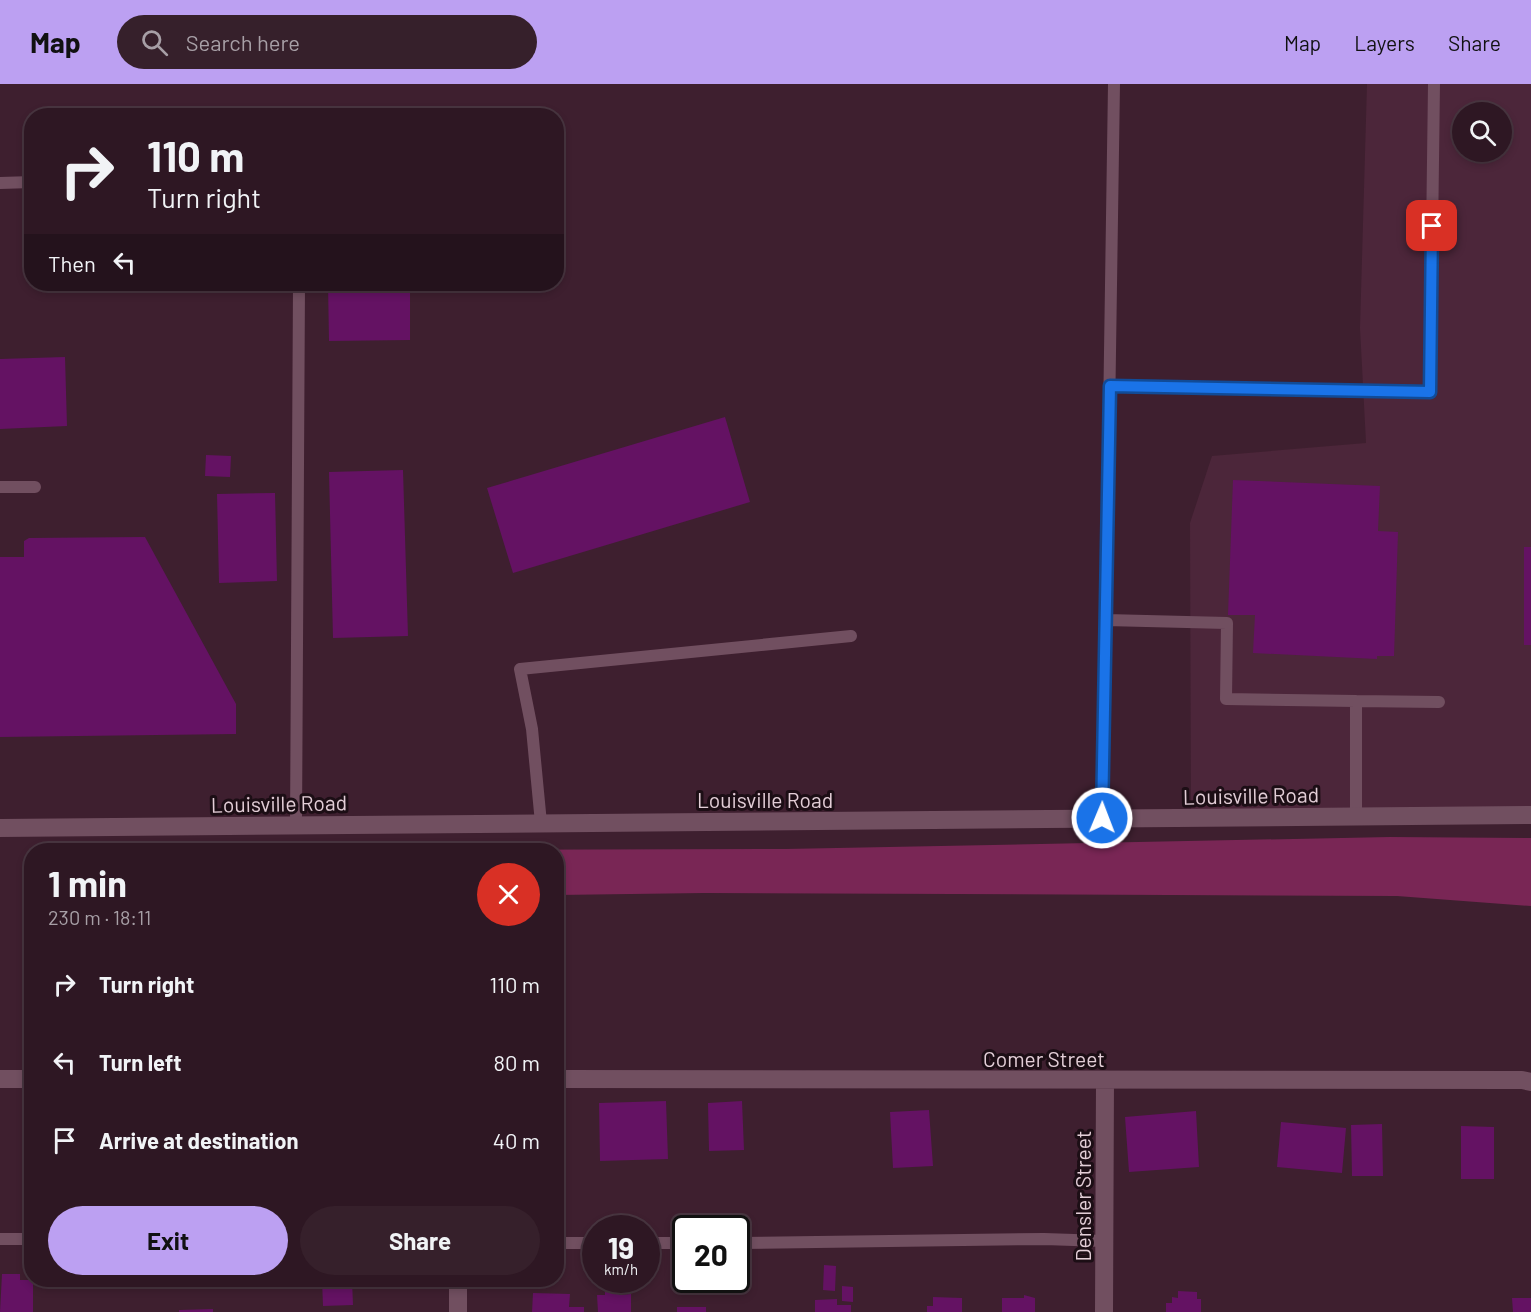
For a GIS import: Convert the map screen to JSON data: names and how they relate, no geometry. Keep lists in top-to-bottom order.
{
  "streets": {
    "main road": ["Louisville Road", "Comer Street", "Densler Street"]
  },
  "crossings": [
    ["Comer Street", "Densler Street"]
  ],
  "page": {
    "header": "Map",
    "search": "Search here",
    "nav": ["Map", "Layers", "Share"],
    "turn": ["110 m", "Turn right"],
    "then": "Then",
    "heading": ["1 min", "230 m · 18:11"],
    "list": [
      {
        "name": "Turn right",
        "value": "110 m"
      },
      {
        "name": "Turn left",
        "value": "80 m"
      },
      {
        "name": "Arrive at destination",
        "value": "40 m"
      }
    ],
    "buttons": ["Exit", "Share"],
    "speed": "19 km/h",
    "limit": "20"
  }
}
